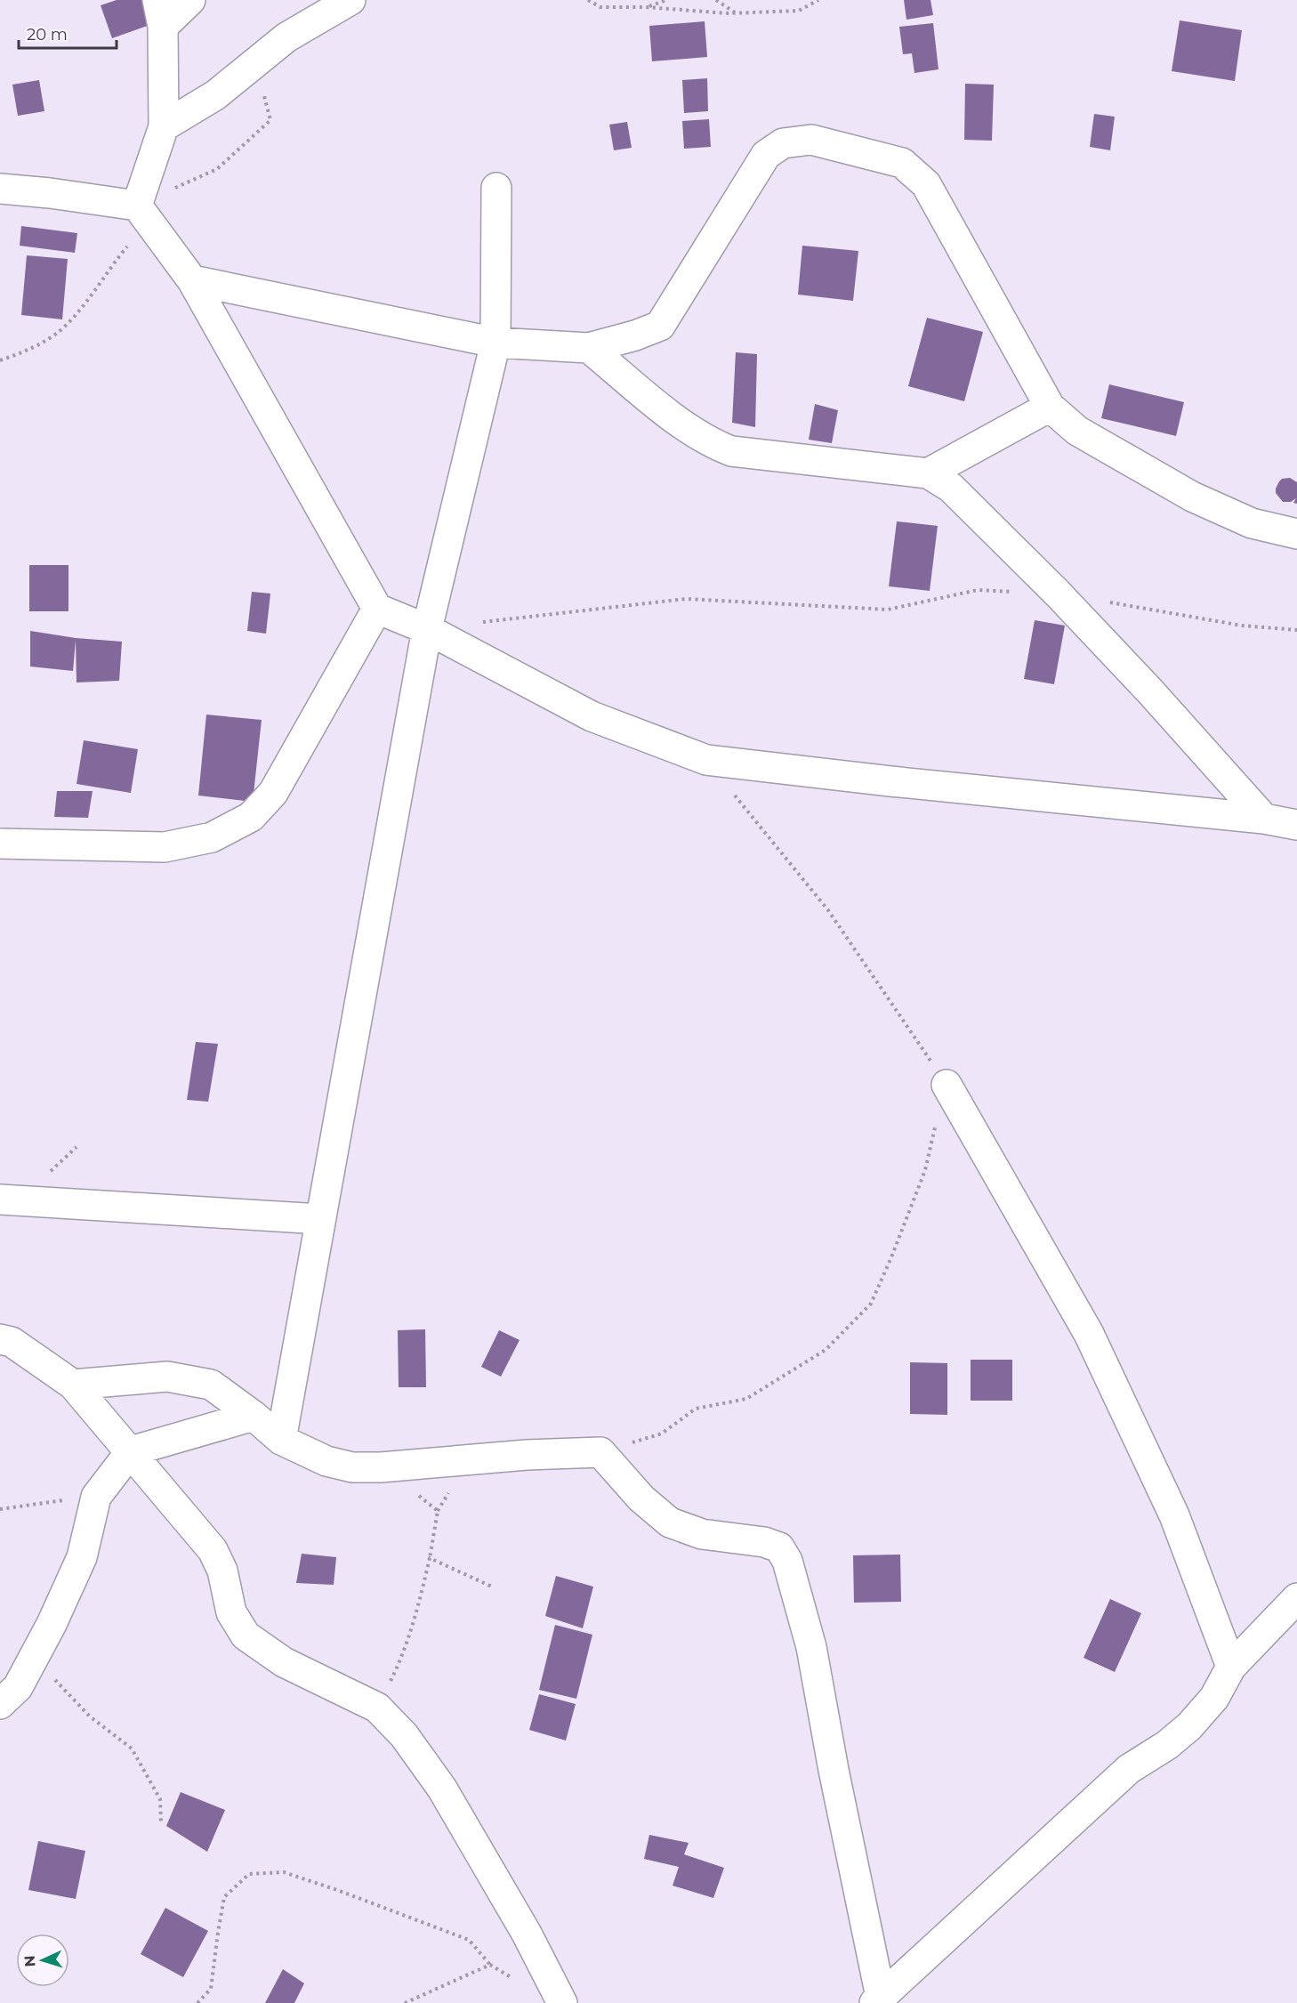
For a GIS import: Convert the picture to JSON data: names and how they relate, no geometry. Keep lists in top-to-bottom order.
{
  "scale_bar": "20 m",
  "north": "left"
}
